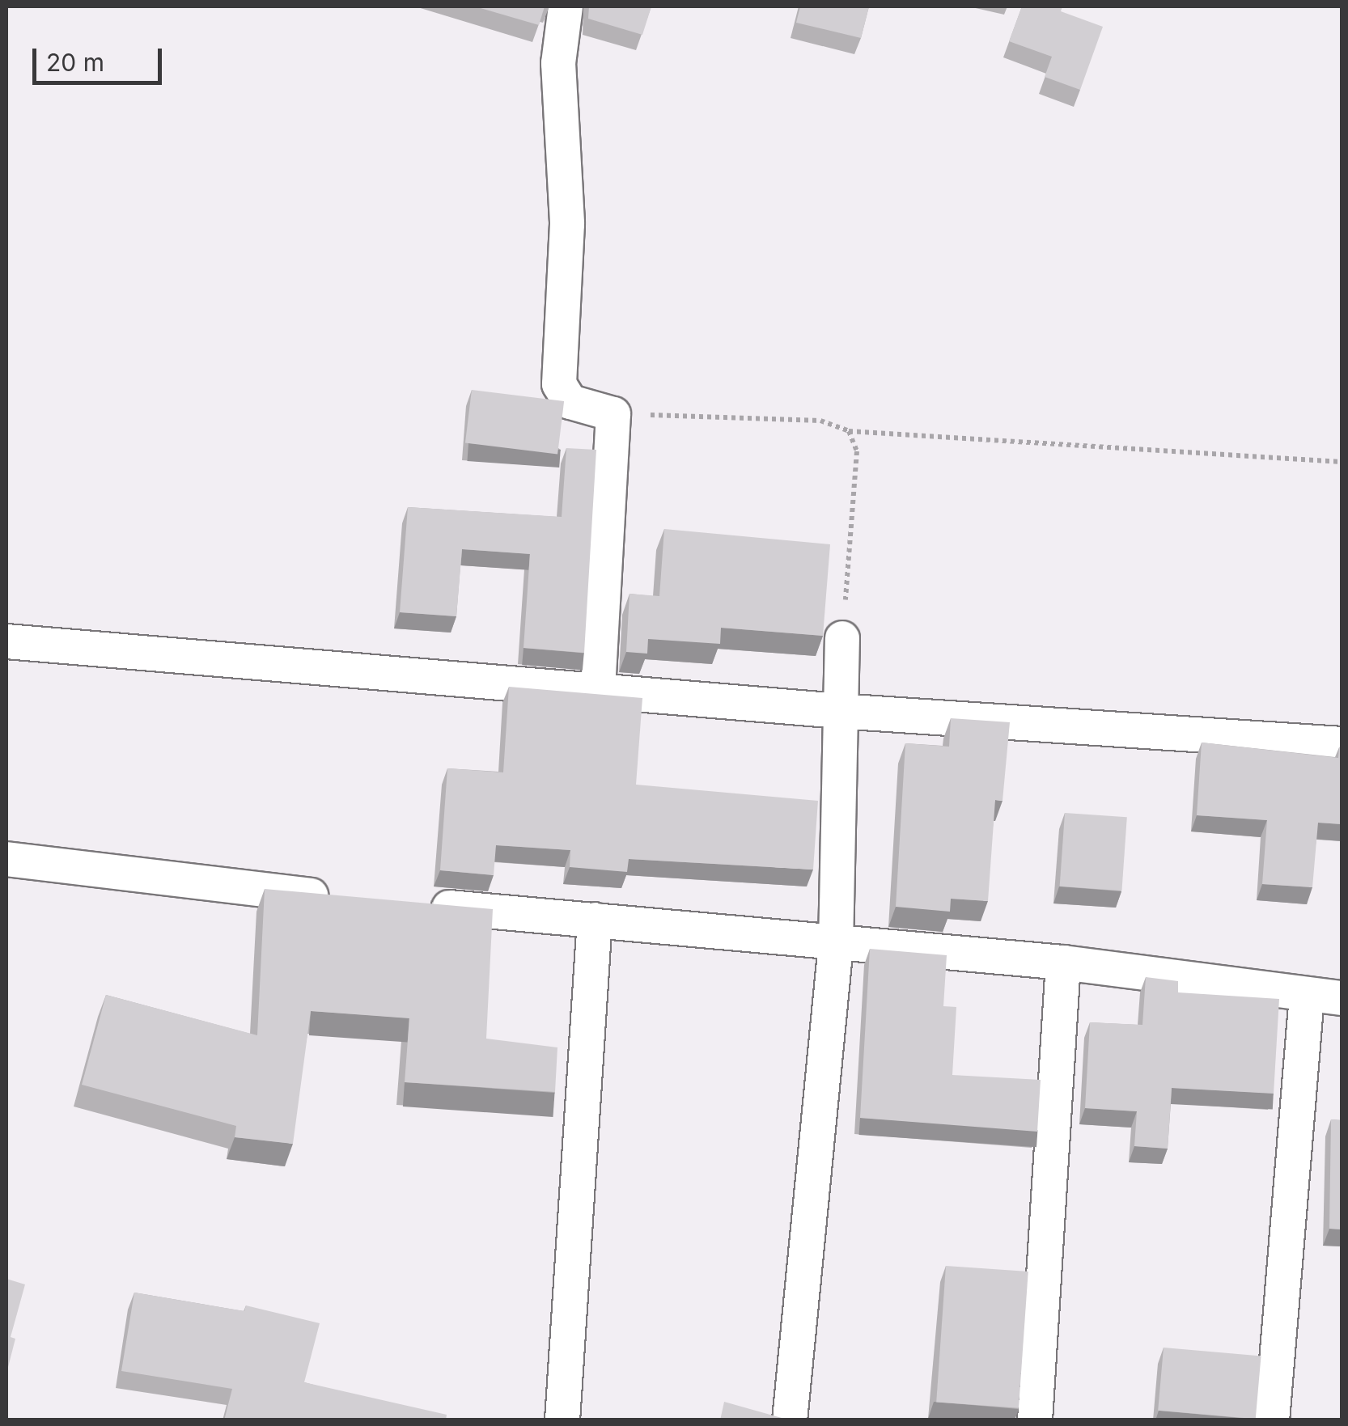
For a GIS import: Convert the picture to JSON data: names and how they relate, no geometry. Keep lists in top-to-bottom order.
{
  "scale_bar": "20 m"
}
